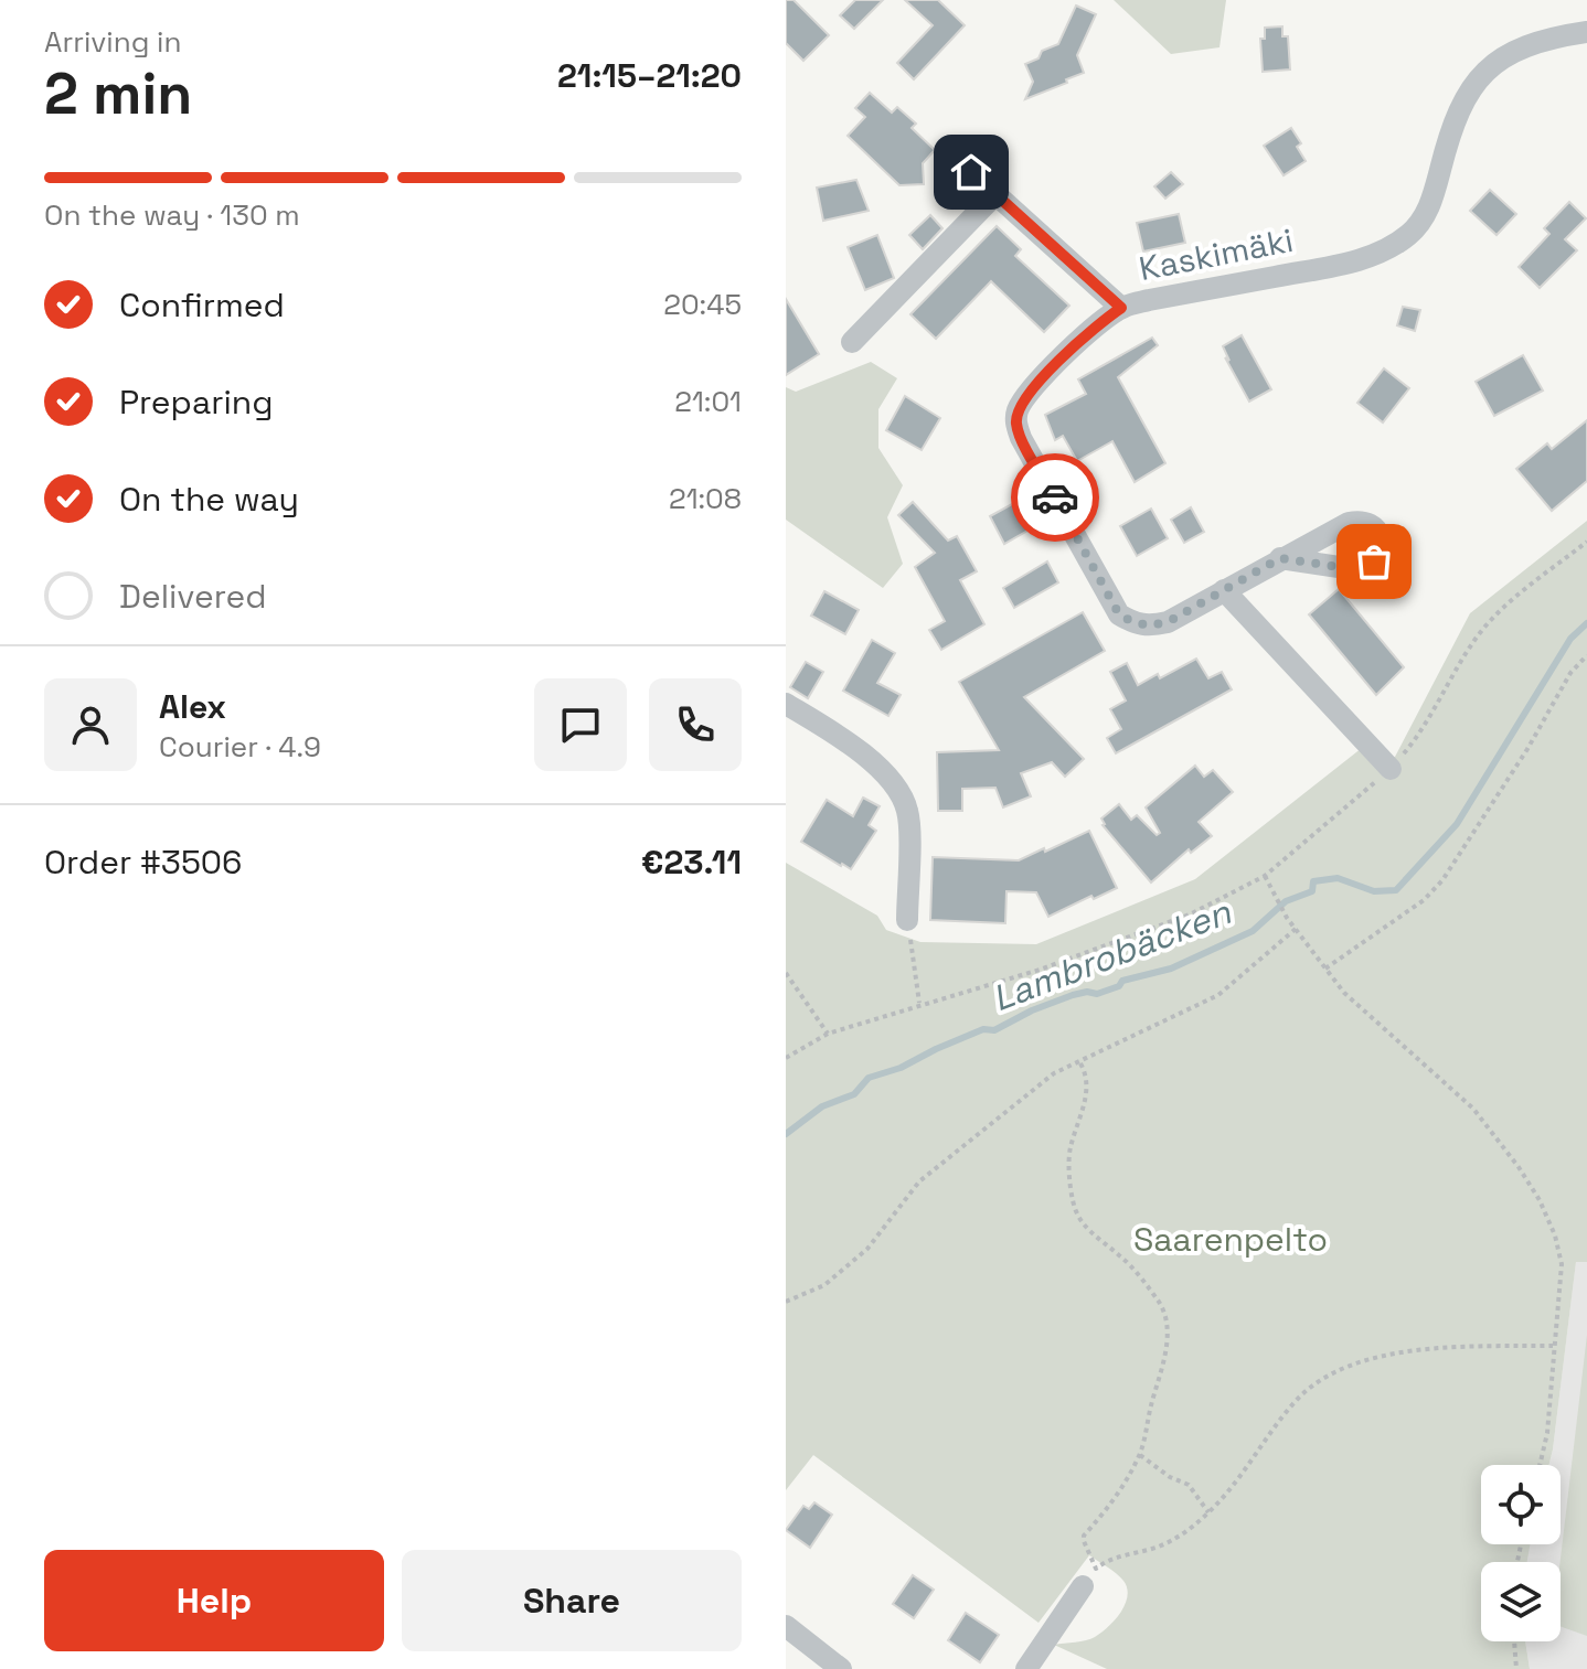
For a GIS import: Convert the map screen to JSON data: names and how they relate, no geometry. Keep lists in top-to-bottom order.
{
  "streets": {
    "street": ["Kaskimäki"]
  },
  "water": ["Lambrobäcken"],
  "parks": ["Saarenpelto"],
  "page": {
    "heading": ["2 min", "Arriving in", "21:15–21:20"],
    "panel": [
      "Alex",
      "Courier · 4.9",
      "Order #3506",
      "€23.11"
    ],
    "bar": "On the way · 130 m",
    "list": [
      ["Confirmed", "20:45"],
      ["Preparing", "21:01"],
      ["On the way", "21:08"],
      "Delivered"
    ],
    "buttons": ["Help", "Share"]
  }
}
